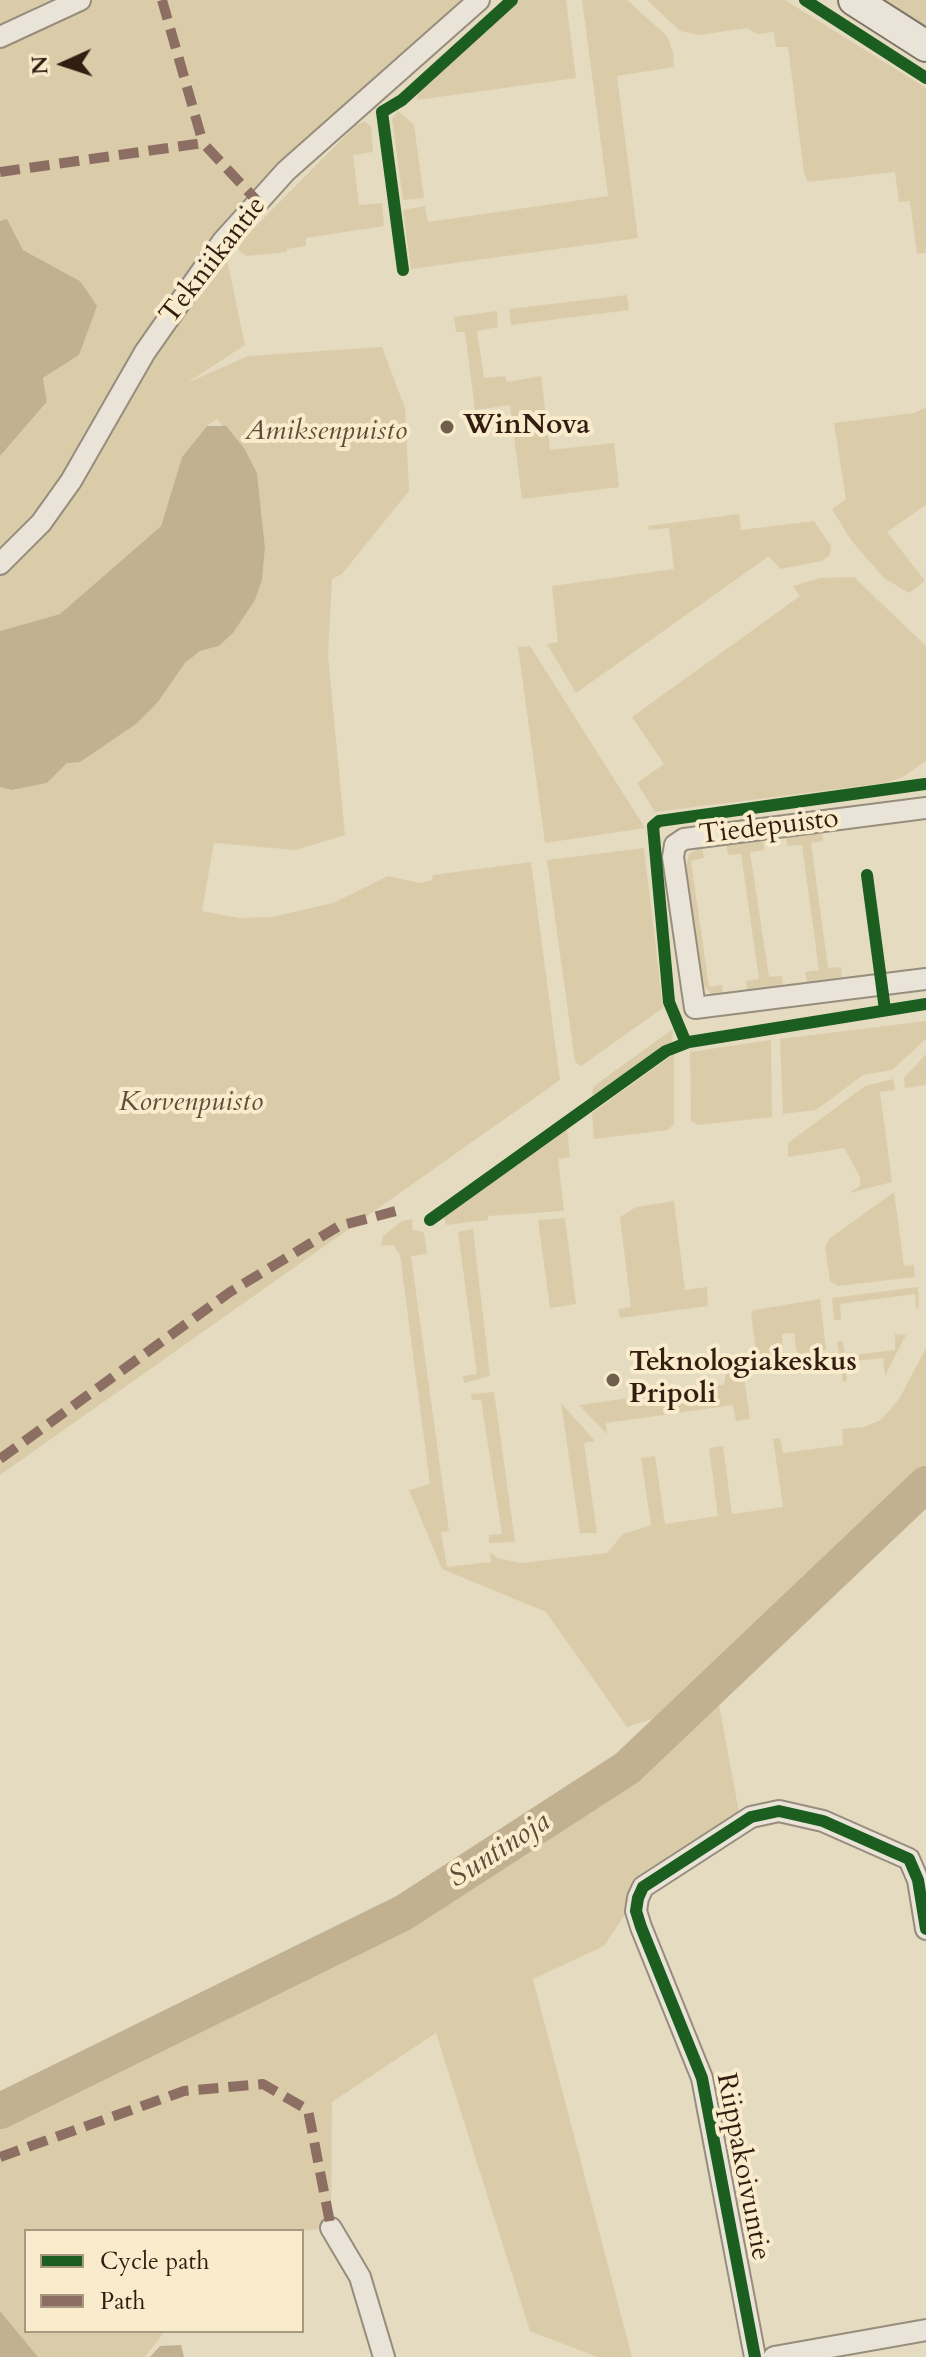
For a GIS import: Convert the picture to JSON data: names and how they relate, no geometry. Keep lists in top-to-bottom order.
{
  "streets": {
    "street": ["Tekniikantie", "Tiedepuisto", "Riippakoivuntie"]
  },
  "water": ["Suntinoja"],
  "parks": ["Amiksenpuisto", "Korvenpuisto"],
  "places": ["WinNova", "Teknologiakeskus Pripoli"],
  "legend": ["Cycle path", "Path"],
  "north": "left"
}
